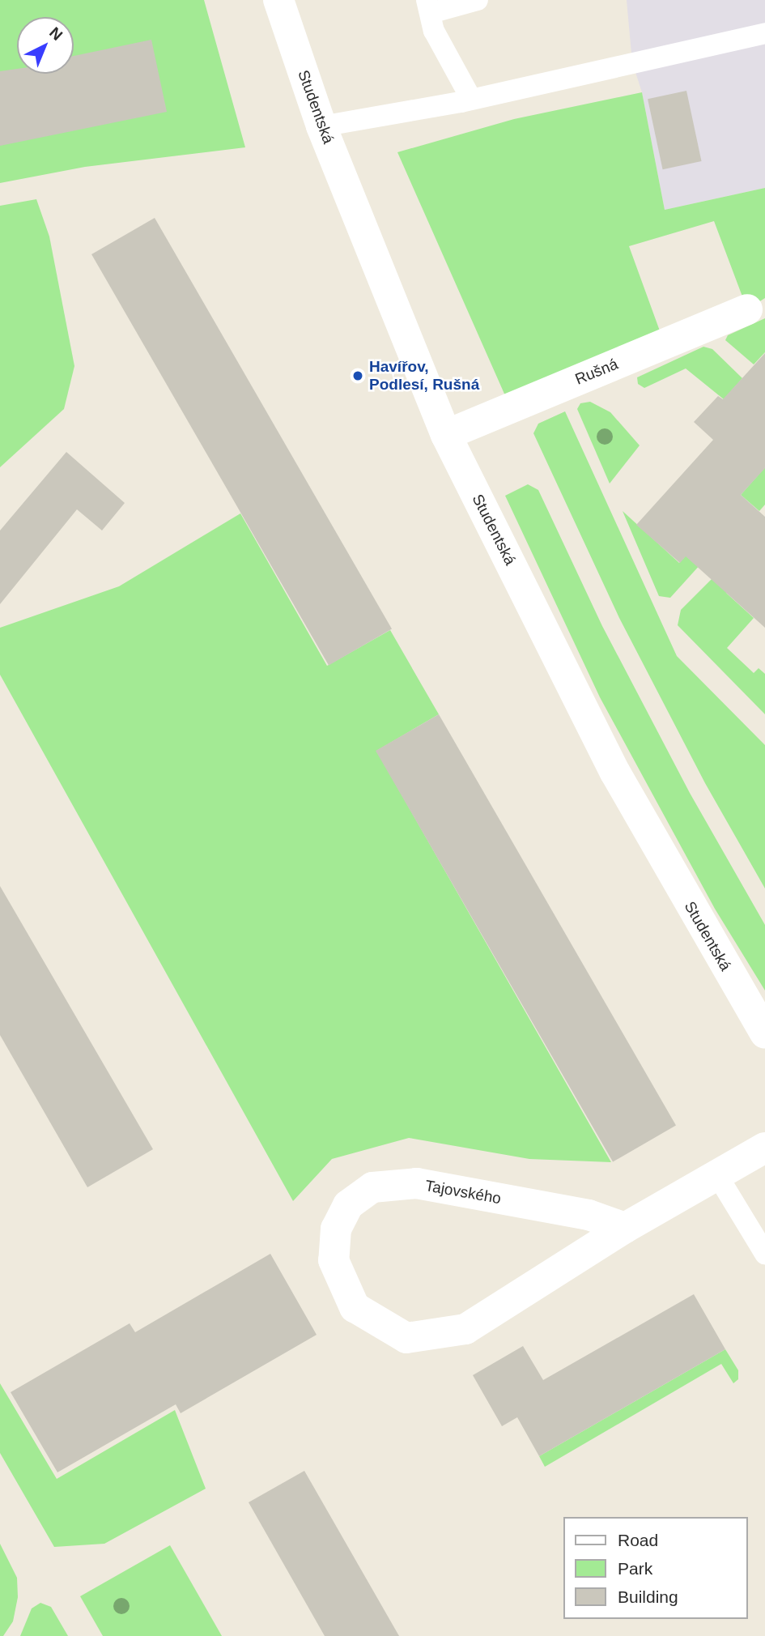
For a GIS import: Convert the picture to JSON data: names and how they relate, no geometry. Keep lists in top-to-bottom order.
{
  "streets": {
    "street": ["Studentská", "Rušná", "Tajovského"]
  },
  "crossings": [
    ["Studentská", "Rušná"]
  ],
  "places": ["Havířov, Podlesí, Rušná"],
  "legend": ["Road", "Park", "Building"],
  "north": "top right"
}
